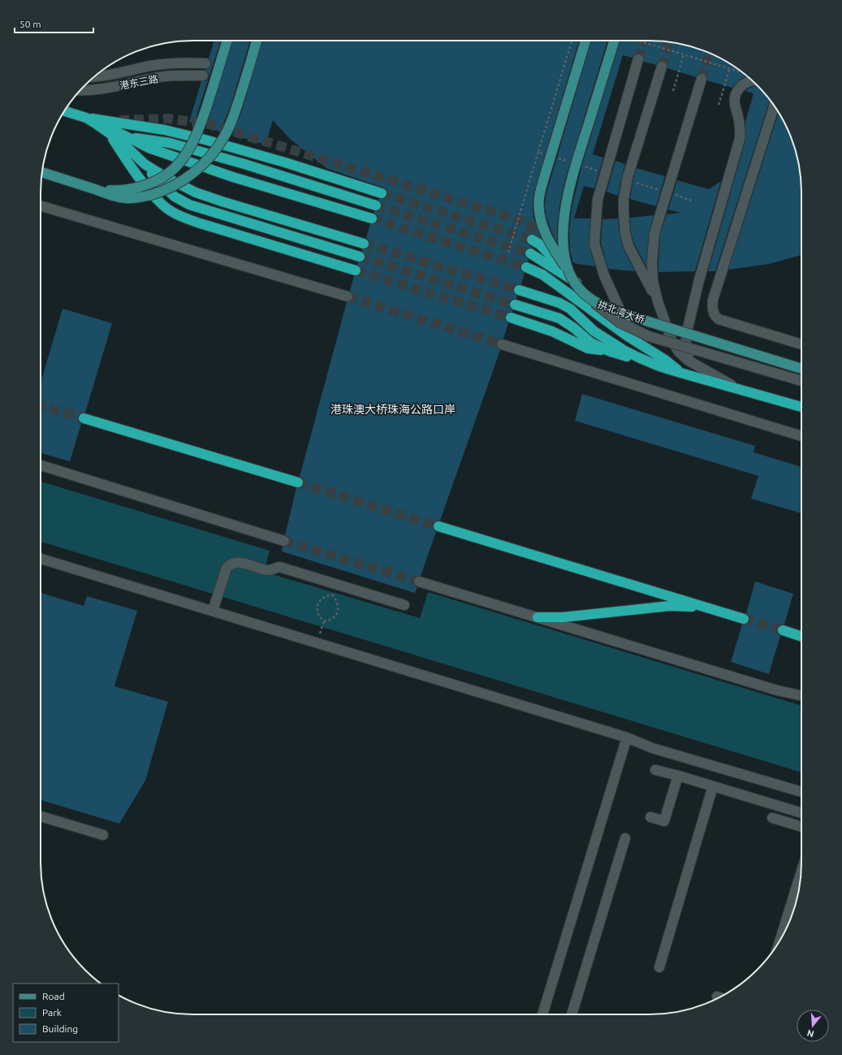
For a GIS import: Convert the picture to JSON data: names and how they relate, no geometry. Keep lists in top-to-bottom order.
{
  "streets": {
    "main road": ["拱北湾大桥"],
    "street": ["港东三路"]
  },
  "districts": ["港珠澳大桥珠海公路口岸"],
  "legend": ["Road", "Park", "Building"],
  "scale_bar": "50 m",
  "north": "bottom"
}
